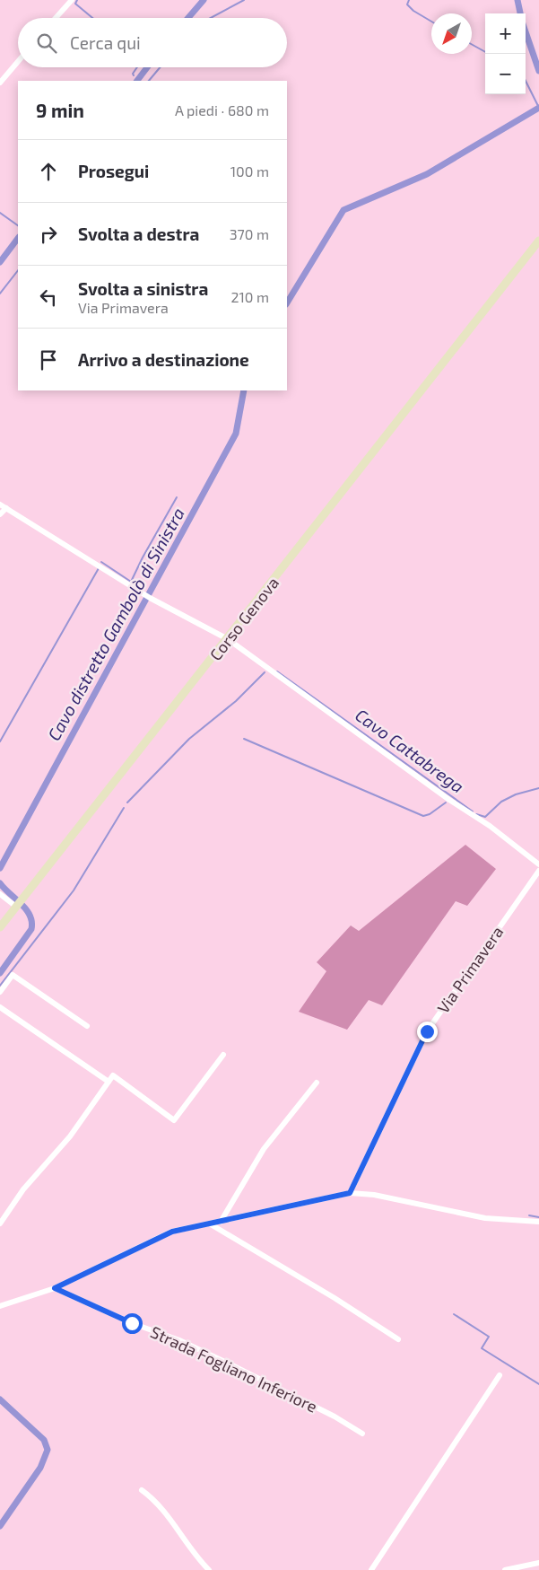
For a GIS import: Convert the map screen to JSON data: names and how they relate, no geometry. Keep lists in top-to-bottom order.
{
  "streets": {
    "main road": ["Corso Genova"],
    "street": ["Via Primavera", "Strada Fogliano Inferiore"]
  },
  "water": ["Cavo distretto Gambolò di Sinistra", "Cavo Cattabrega"],
  "north": "bottom left",
  "page": {
    "map_buttons": ["+", "−"],
    "search": "Cerca qui",
    "heading": ["9 min", "A piedi · 680 m"],
    "list": [
      ["Prosegui", "100 m"],
      ["Svolta a destra", "370 m"],
      ["Svolta a sinistra", "Via Primavera", "210 m"],
      "Arrivo a destinazione"
    ]
  }
}
